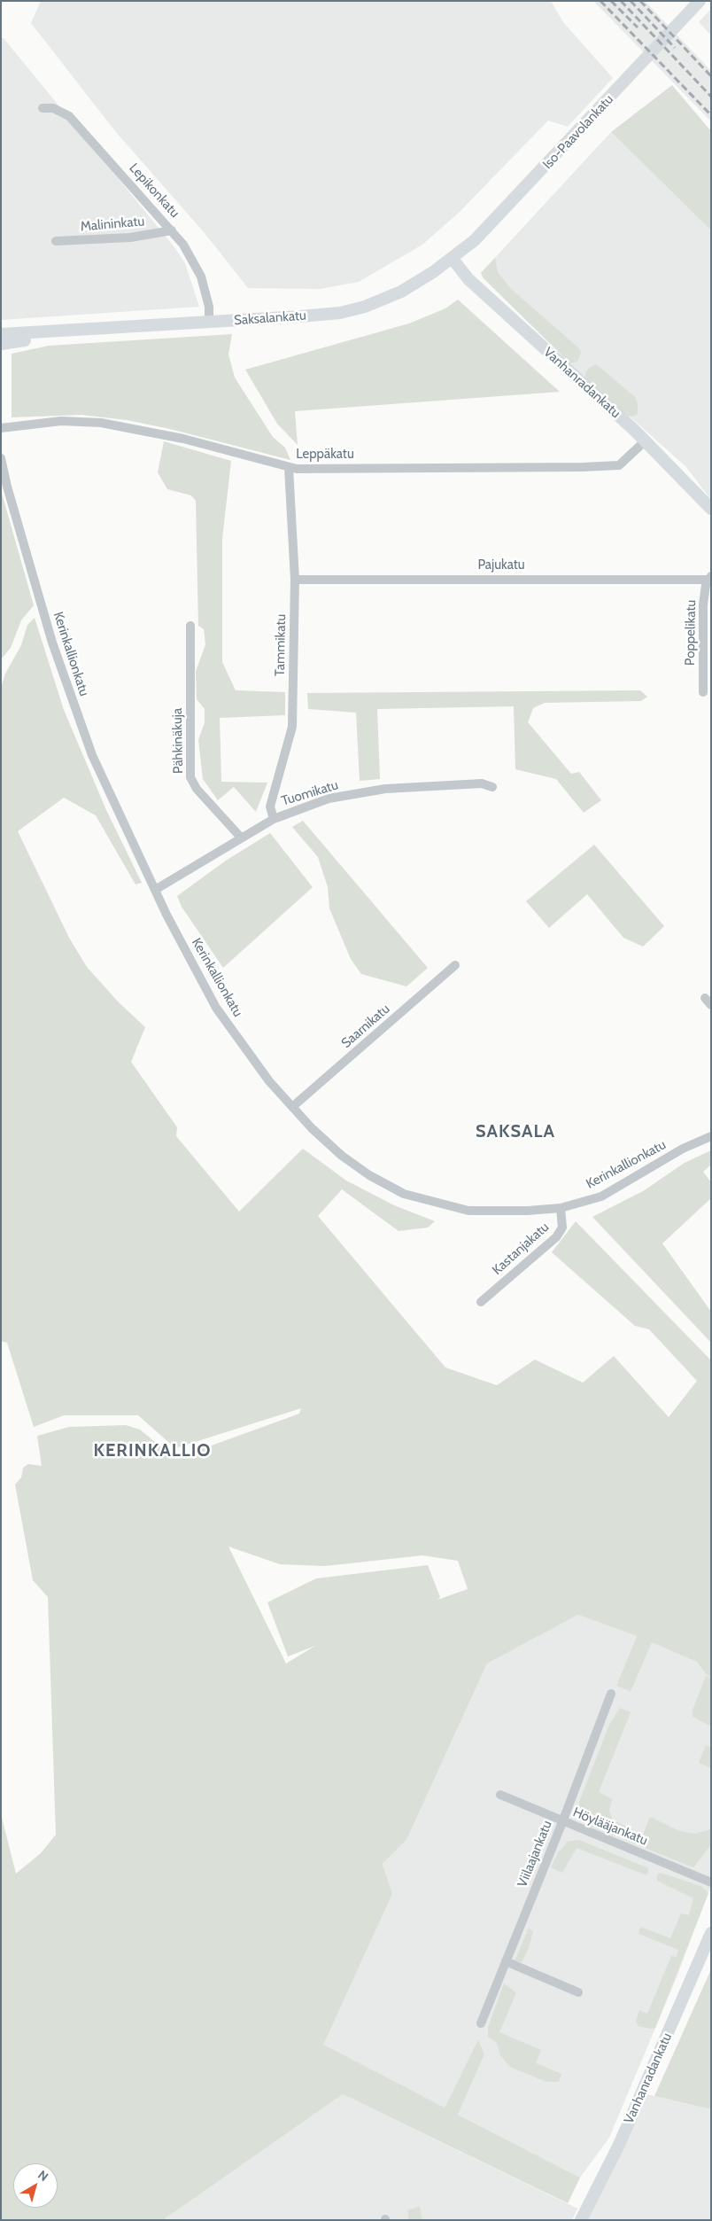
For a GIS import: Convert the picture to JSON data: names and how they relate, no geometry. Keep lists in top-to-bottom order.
{
  "streets": {
    "main road": ["Iso-Paavolankatu", "Saksalankatu", "Vanhanradankatu"],
    "street": [
      "Lepikonkatu",
      "Malininkatu",
      "Leppäkatu",
      "Pajukatu",
      "Poppelikatu",
      "Tammikatu",
      "Kerinkallionkatu",
      "Pähkinäkuja",
      "Tuomikatu",
      "Saarnikatu",
      "Kastanjakatu",
      "Höylääjankatu",
      "Viilaajankatu"
    ]
  },
  "crossings": [
    ["Iso-Paavolankatu", "Saksalankatu"],
    ["Iso-Paavolankatu", "Vanhanradankatu"],
    ["Lepikonkatu", "Malininkatu"],
    ["Lepikonkatu", "Saksalankatu"],
    ["Saksalankatu", "Vanhanradankatu"],
    ["Vanhanradankatu", "Leppäkatu"],
    ["Leppäkatu", "Tammikatu"],
    ["Pajukatu", "Poppelikatu"],
    ["Pajukatu", "Tammikatu"],
    ["Tammikatu", "Tuomikatu"],
    ["Kerinkallionkatu", "Tuomikatu"],
    ["Kerinkallionkatu", "Saarnikatu"],
    ["Kerinkallionkatu", "Kastanjakatu"],
    ["Pähkinäkuja", "Tuomikatu"],
    ["Höylääjankatu", "Viilaajankatu"]
  ],
  "districts": ["SAKSALA", "KERINKALLIO"],
  "north": "top right"
}
